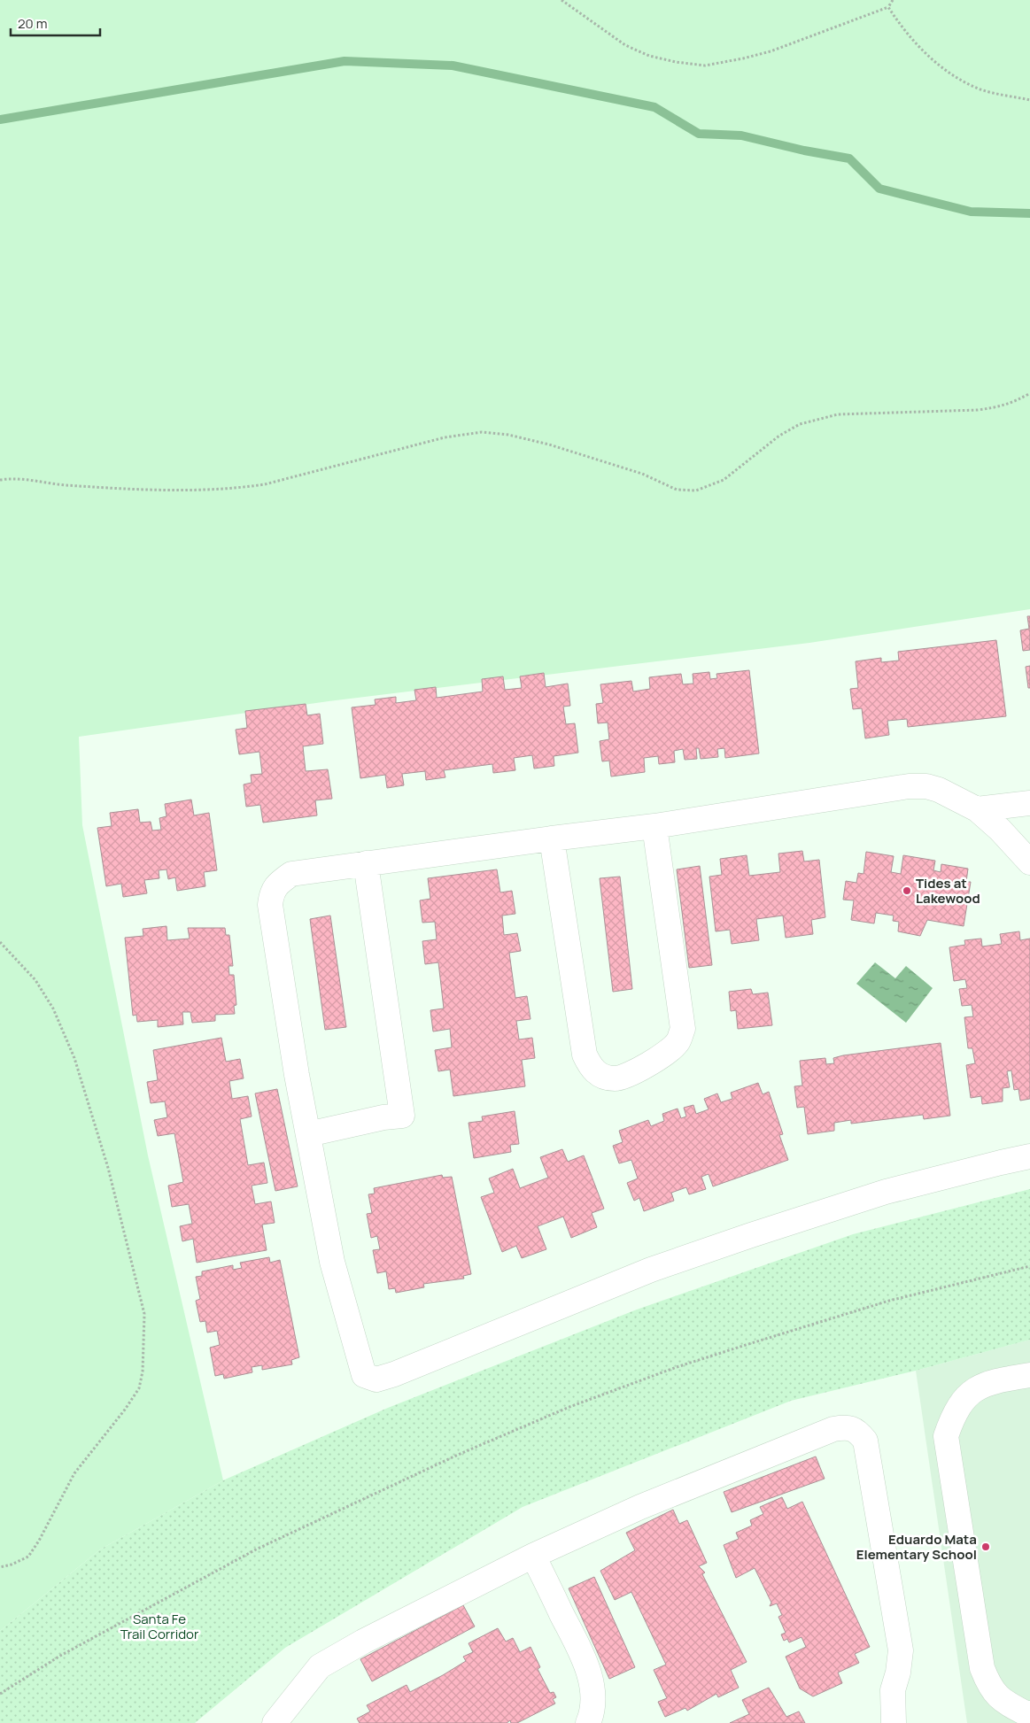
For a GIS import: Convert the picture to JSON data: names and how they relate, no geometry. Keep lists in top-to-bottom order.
{
  "parks": ["Santa Fe Trail Corridor"],
  "places": ["Tides at Lakewood", "Eduardo Mata Elementary School"],
  "scale_bar": "20 m"
}
